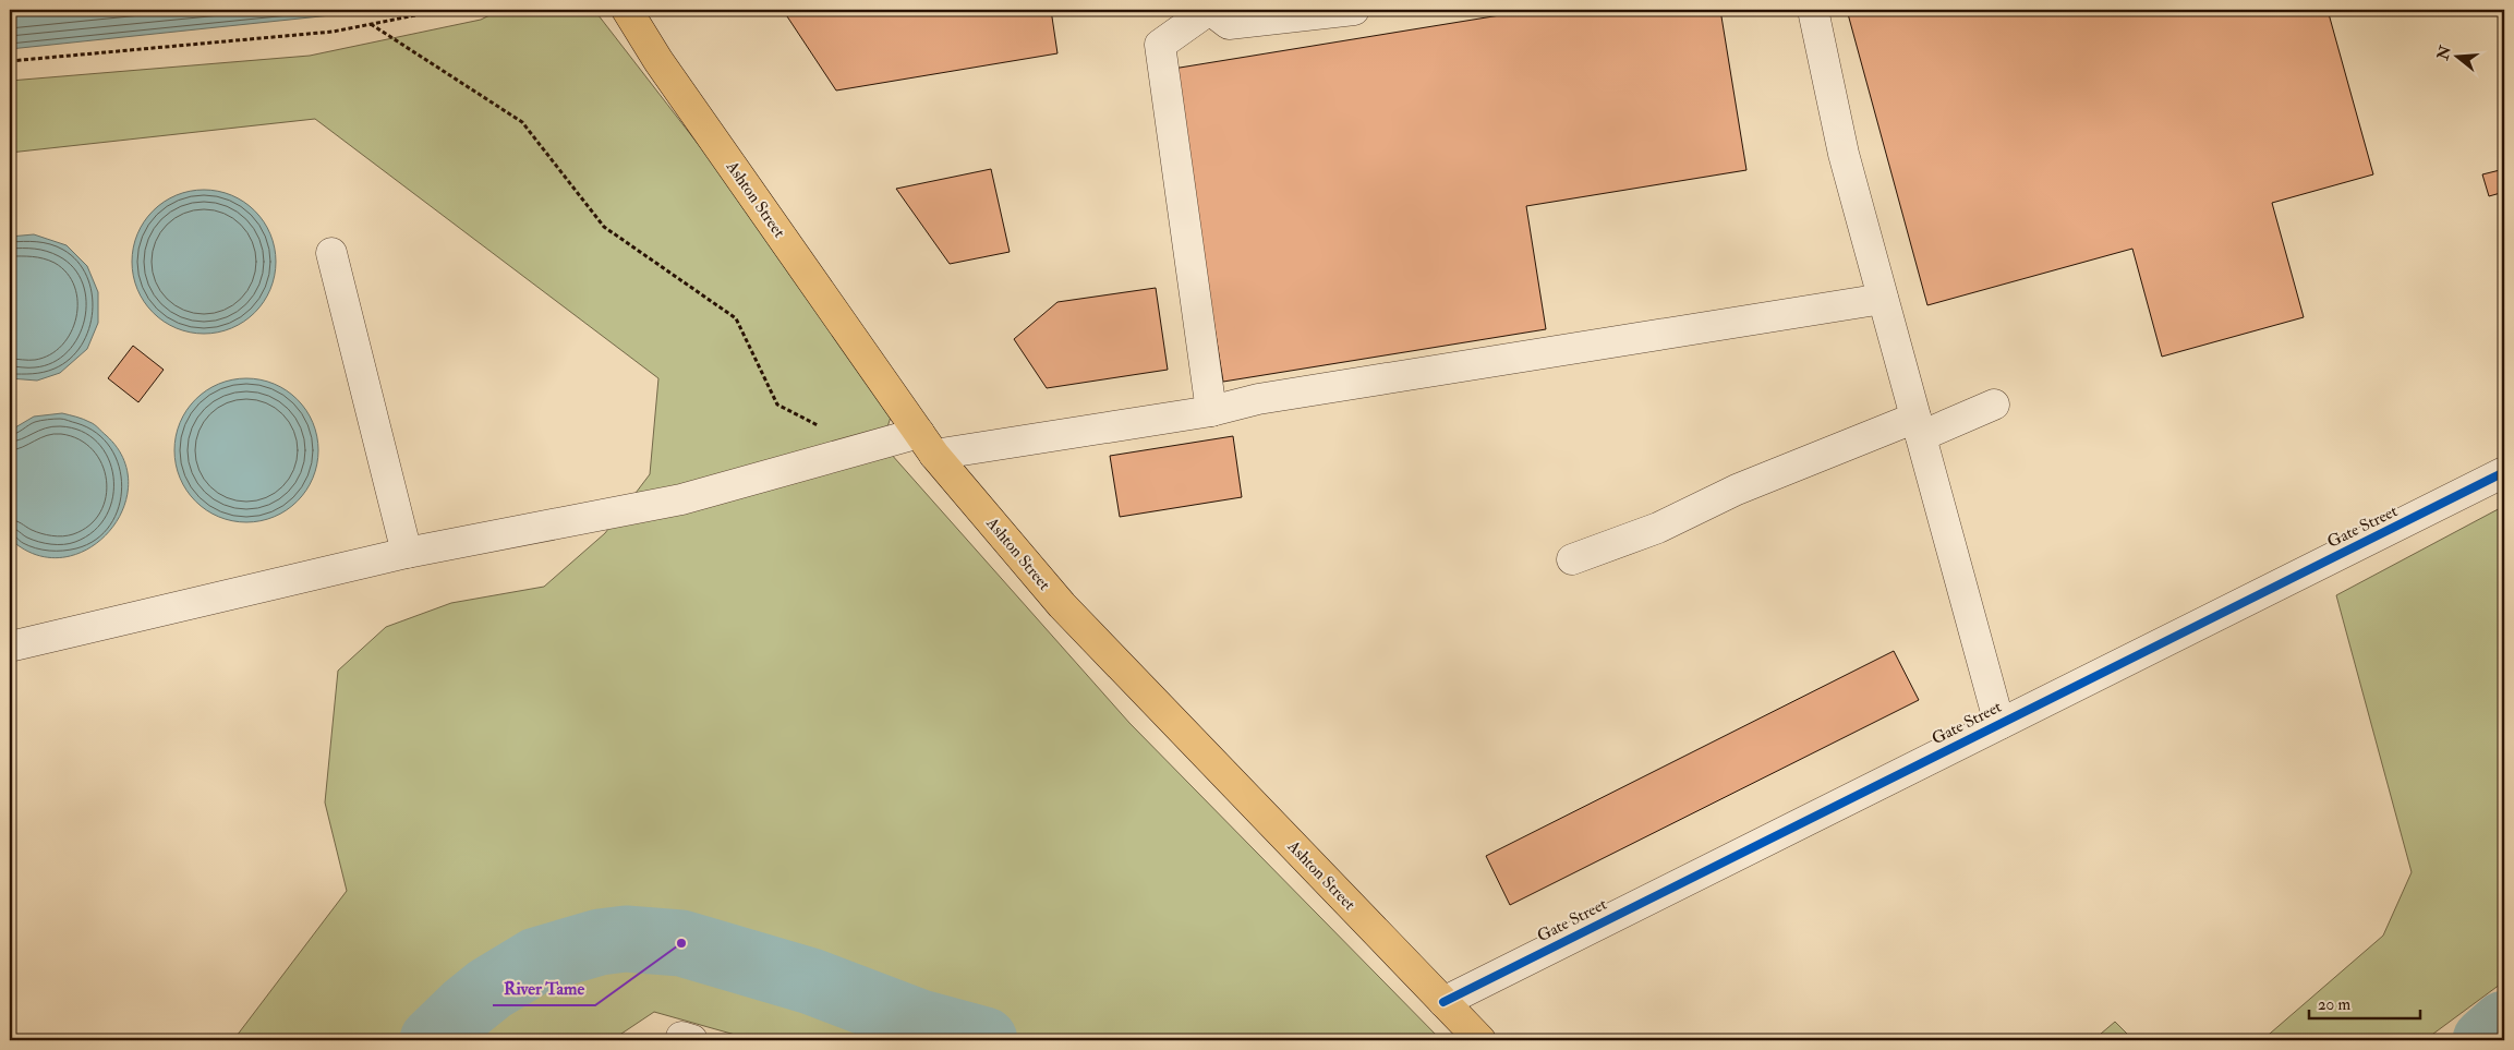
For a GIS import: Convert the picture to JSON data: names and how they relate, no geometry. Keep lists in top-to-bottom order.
{
  "streets": {
    "main road": ["Ashton Street"],
    "street": ["Gate Street"]
  },
  "crossings": [
    ["Ashton Street", "Gate Street"]
  ],
  "places": ["River Tame"],
  "scale_bar": "20 m",
  "north": "left"
}
